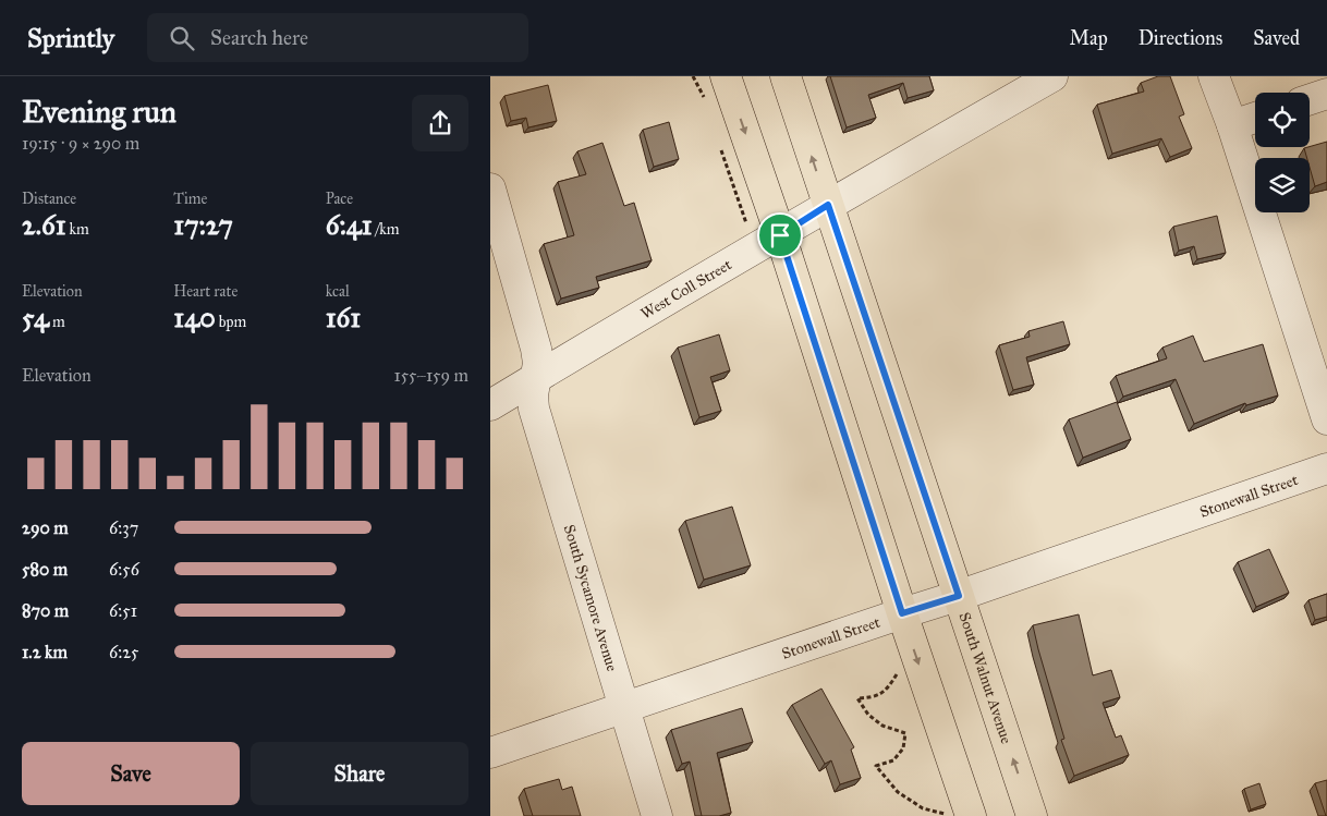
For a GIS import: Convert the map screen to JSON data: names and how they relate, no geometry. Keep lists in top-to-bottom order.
{
  "streets": {
    "main road": ["South Walnut Avenue"],
    "street": ["West Coll Street", "Stonewall Street", "South Sycamore Avenue"]
  },
  "crossings": [
    ["West Coll Street", "South Sycamore Avenue"],
    ["West Coll Street", "South Walnut Avenue"],
    ["Stonewall Street", "South Sycamore Avenue"],
    ["Stonewall Street", "South Walnut Avenue"]
  ],
  "page": {
    "header": "Sprintly",
    "search": "Search here",
    "nav": ["Map", "Directions", "Saved"],
    "heading": ["Evening run", "19:15 · 9 × 290 m"],
    "stats": [
      ["Distance", "2.61 km"],
      ["Time", "17:27"],
      ["Pace", "6:41 /km"],
      ["Elevation", "54 m"],
      ["Heart rate", "140 bpm"],
      ["kcal", "161"]
    ],
    "chart": ["Elevation", "155–159 m"],
    "list": [
      {
        "name": "290 m",
        "note": "6:37"
      },
      {
        "name": "580 m",
        "note": "6:56"
      },
      {
        "name": "870 m",
        "note": "6:51"
      },
      {
        "name": "1.2 km",
        "note": "6:25"
      }
    ],
    "buttons": ["Save", "Share"]
  }
}
